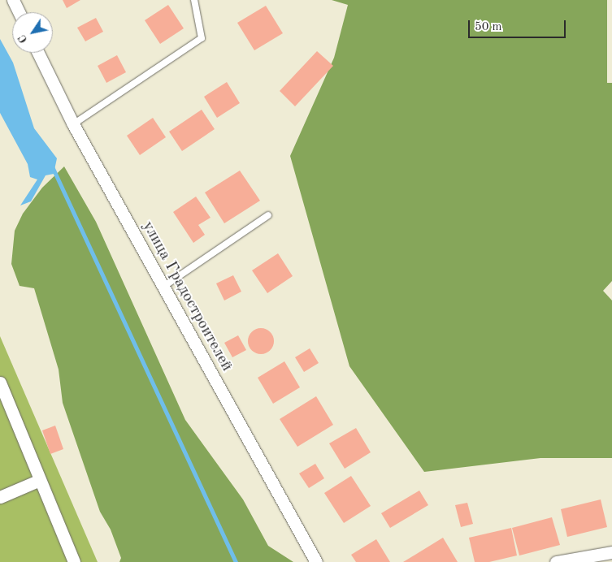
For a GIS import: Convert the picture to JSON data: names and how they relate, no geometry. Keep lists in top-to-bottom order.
{
  "streets": {
    "street": ["улица Градостроителей"]
  },
  "scale_bar": "50 m",
  "north": "bottom left"
}
